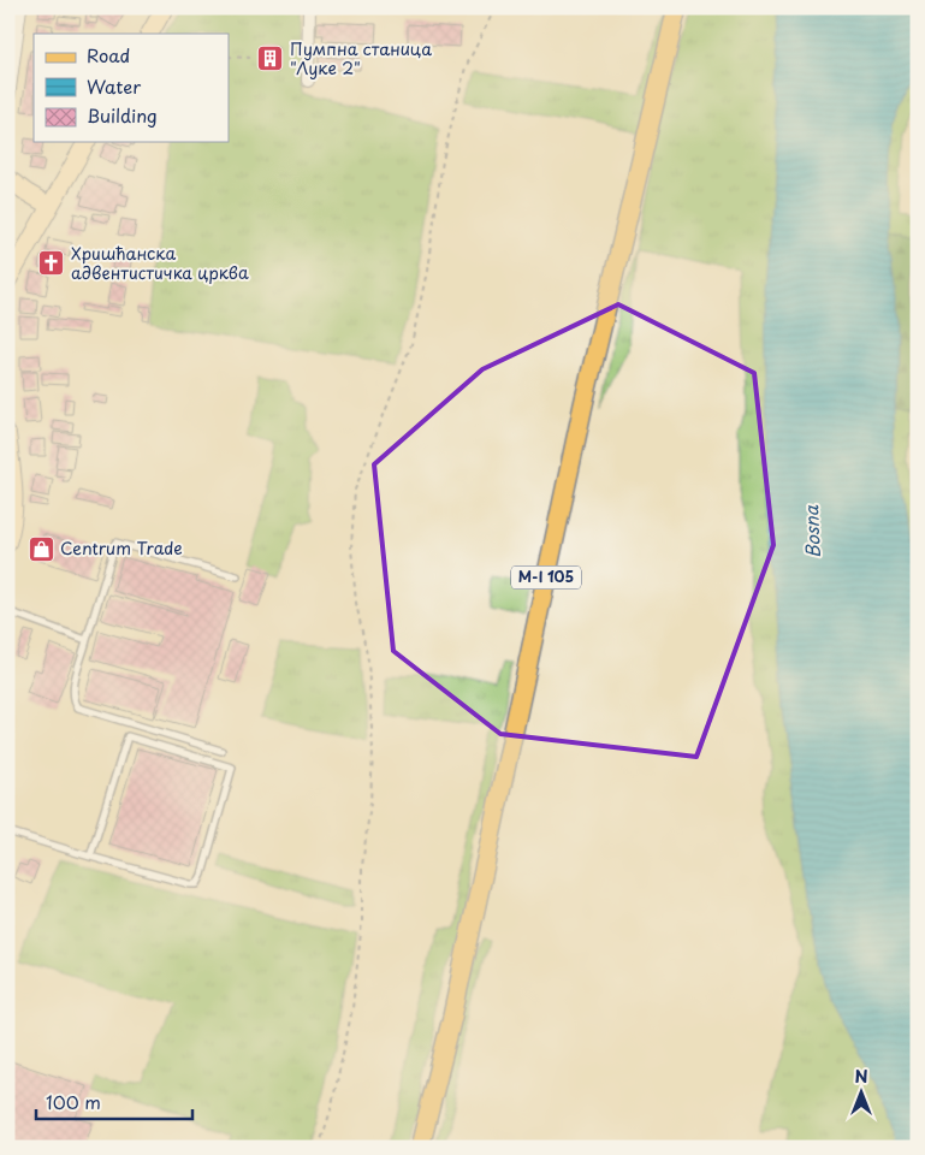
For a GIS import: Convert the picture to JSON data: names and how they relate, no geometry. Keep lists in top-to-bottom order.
{
  "streets": {
    "main road": ["M-I 105"]
  },
  "water": ["Bosna"],
  "places": {
    "building": ["Пумпна станица \"Луке 2\""],
    "church": ["Хришћанска адвентистичка црква"],
    "shop": ["Centrum Trade"]
  },
  "legend": ["Road", "Water", "Building"],
  "scale_bar": "100 m",
  "north": "top"
}
